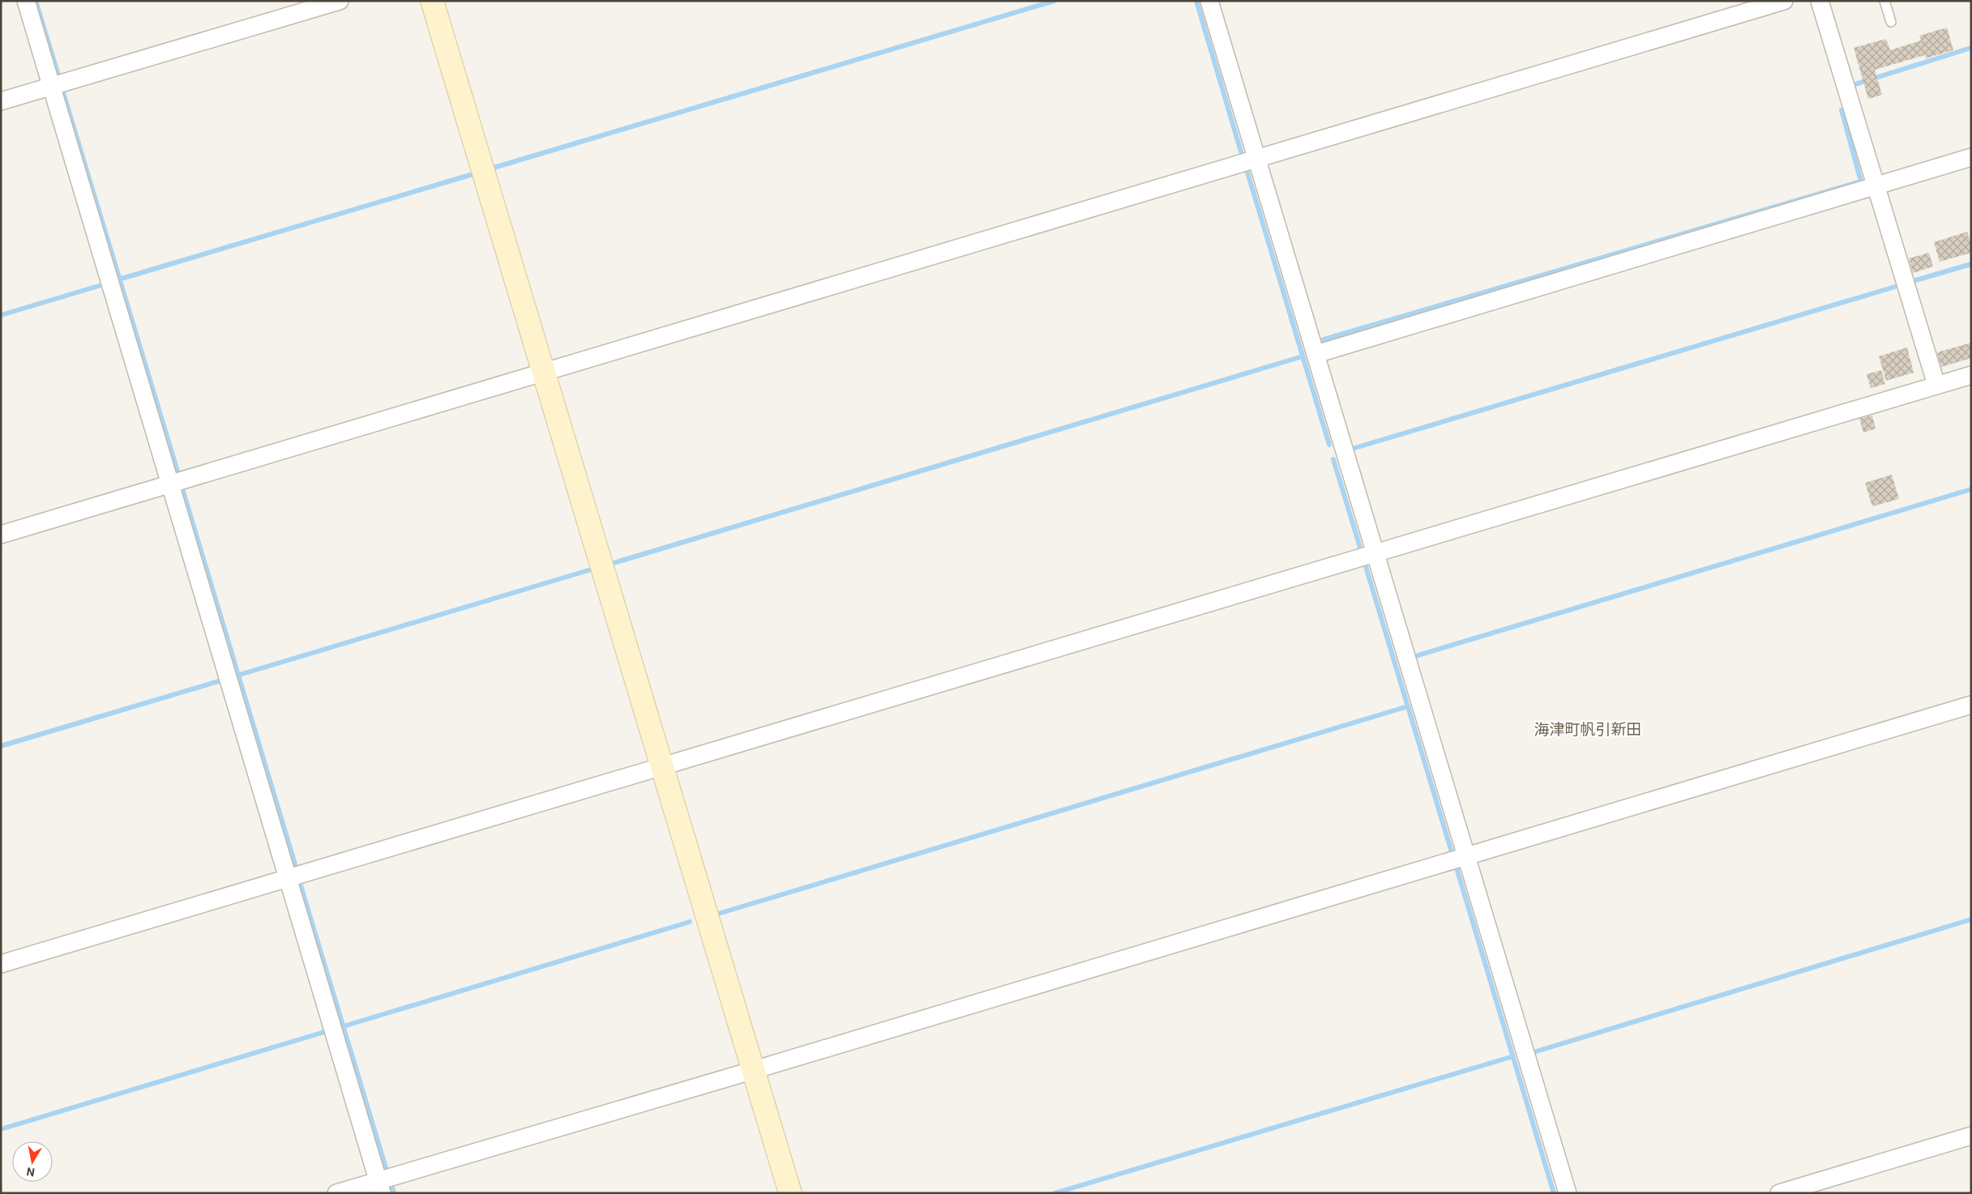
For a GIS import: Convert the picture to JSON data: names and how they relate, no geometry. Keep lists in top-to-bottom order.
{
  "districts": ["海津町帆引新田"],
  "north": "bottom"
}
